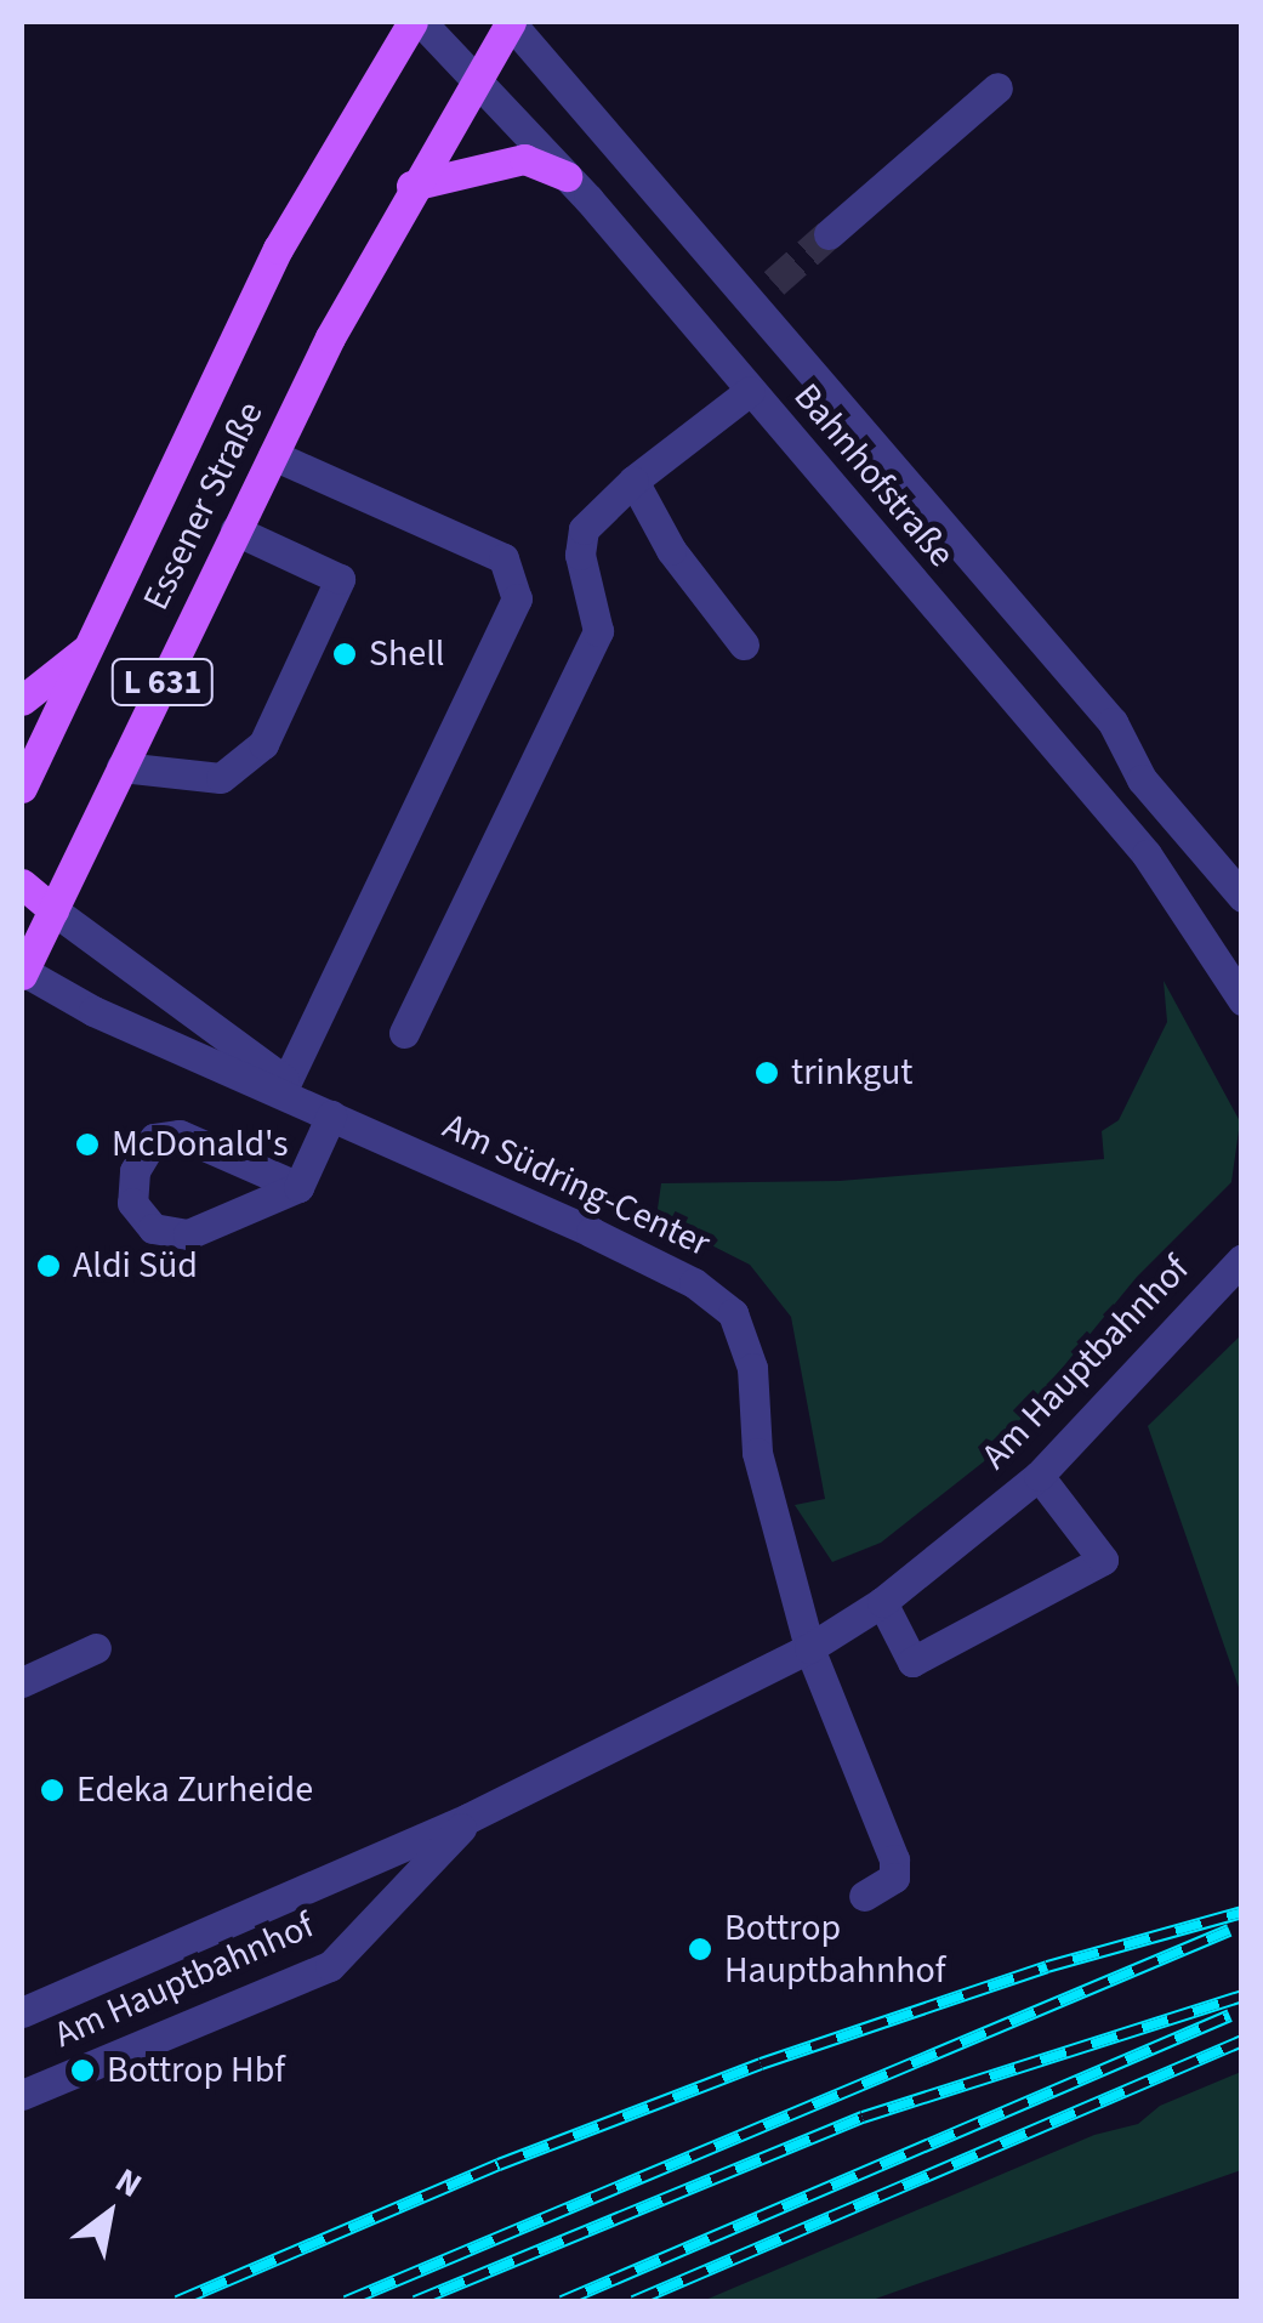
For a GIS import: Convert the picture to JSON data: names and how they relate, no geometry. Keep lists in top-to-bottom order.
{
  "streets": {
    "main road": ["Essener Straße", "L 631"],
    "street": ["Bahnhofstraße", "Am Südring-Center", "Am Hauptbahnhof"]
  },
  "crossings": [
    ["Bahnhofstraße", "Essener Straße"],
    ["Bahnhofstraße", "L 631"],
    ["Essener Straße", "L 631"],
    ["Essener Straße", "Am Südring-Center"],
    ["Am Südring-Center", "Am Hauptbahnhof"]
  ],
  "places": [
    "Shell",
    "trinkgut",
    "McDonald's",
    "Aldi Süd",
    "Edeka Zurheide",
    "Bottrop Hauptbahnhof",
    "Bottrop Hbf"
  ],
  "north": "top right"
}
